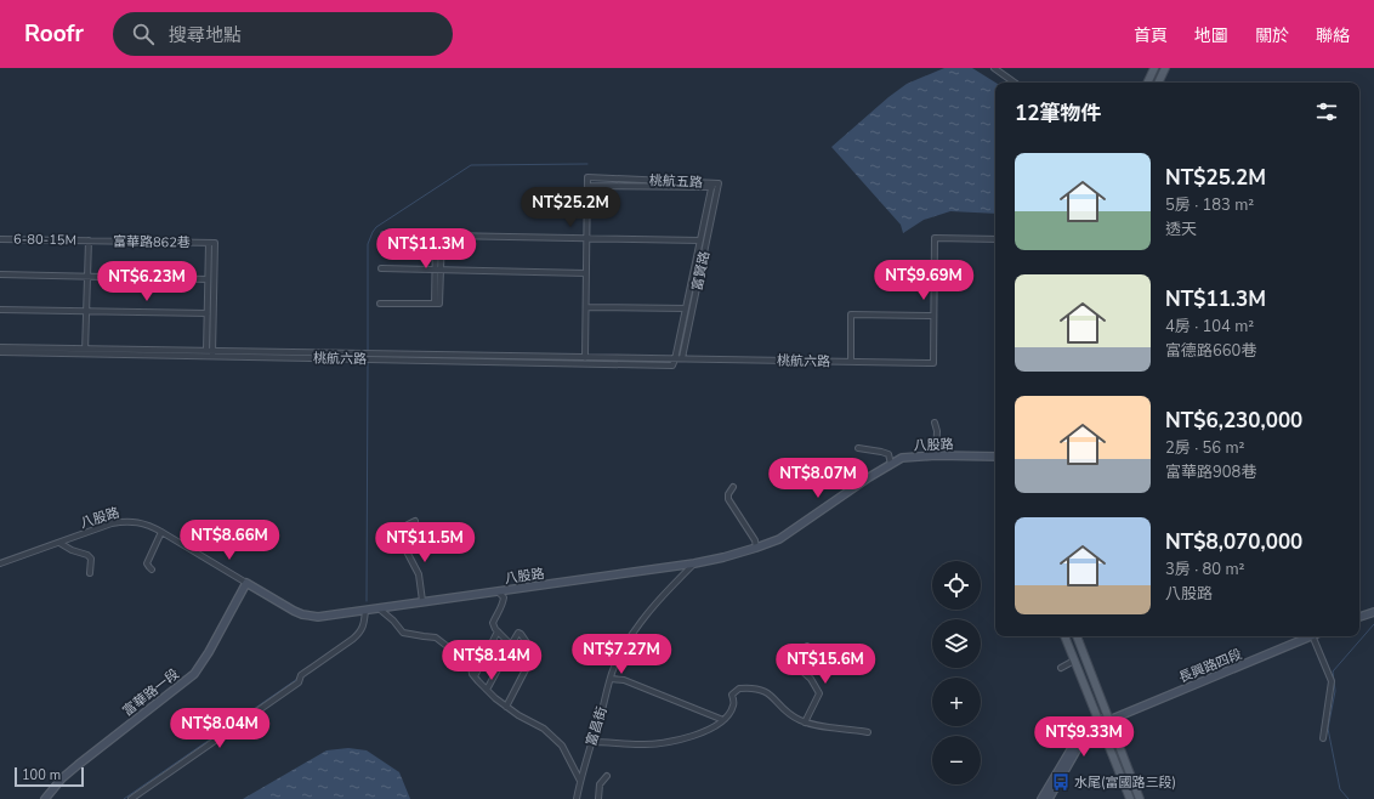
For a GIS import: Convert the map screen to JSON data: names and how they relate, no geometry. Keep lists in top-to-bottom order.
{
  "streets": {
    "street": [
      "桃航五路",
      "6-80-15M",
      "富華路862巷",
      "富賢路",
      "桃航六路",
      "八股路",
      "長興路四段",
      "富華路一段",
      "富昌街"
    ]
  },
  "crossings": [
    ["桃航五路", "富賢路"],
    ["6-80-15M", "富華路862巷"],
    ["富華路862巷", "桃航六路"],
    ["富賢路", "桃航六路"],
    ["八股路", "富華路一段"],
    ["八股路", "富昌街"]
  ],
  "places": {
    "bus stop": ["水尾(富國路三段)"]
  },
  "scale_bar": "100 m",
  "page": {
    "header": "Roofr",
    "search": "搜尋地點",
    "nav": [
      "首頁",
      "地圖",
      "關於",
      "聯絡"
    ],
    "heading": "12筆物件",
    "list": [
      {
        "name": "NT$25.2M",
        "note": "5房 · 183 m² · 透天"
      },
      {
        "name": "NT$11.3M",
        "note": "4房 · 104 m² · 富德路660巷"
      },
      {
        "name": "NT$6,230,000",
        "note": "2房 · 56 m² · 富華路908巷"
      },
      {
        "name": "NT$8,070,000",
        "note": "3房 · 80 m² · 八股路"
      }
    ],
    "price": [
      "NT$25.2M",
      "NT$11.3M",
      "NT$9.69M",
      "NT$6.23M",
      "NT$8.07M",
      "NT$8.66M",
      "NT$11.5M",
      "NT$7.27M",
      "NT$8.14M",
      "NT$15.6M",
      "NT$8.04M",
      "NT$9.33M"
    ],
    "map_buttons": ["+", "−"],
    "scale": "100 m"
  }
}
